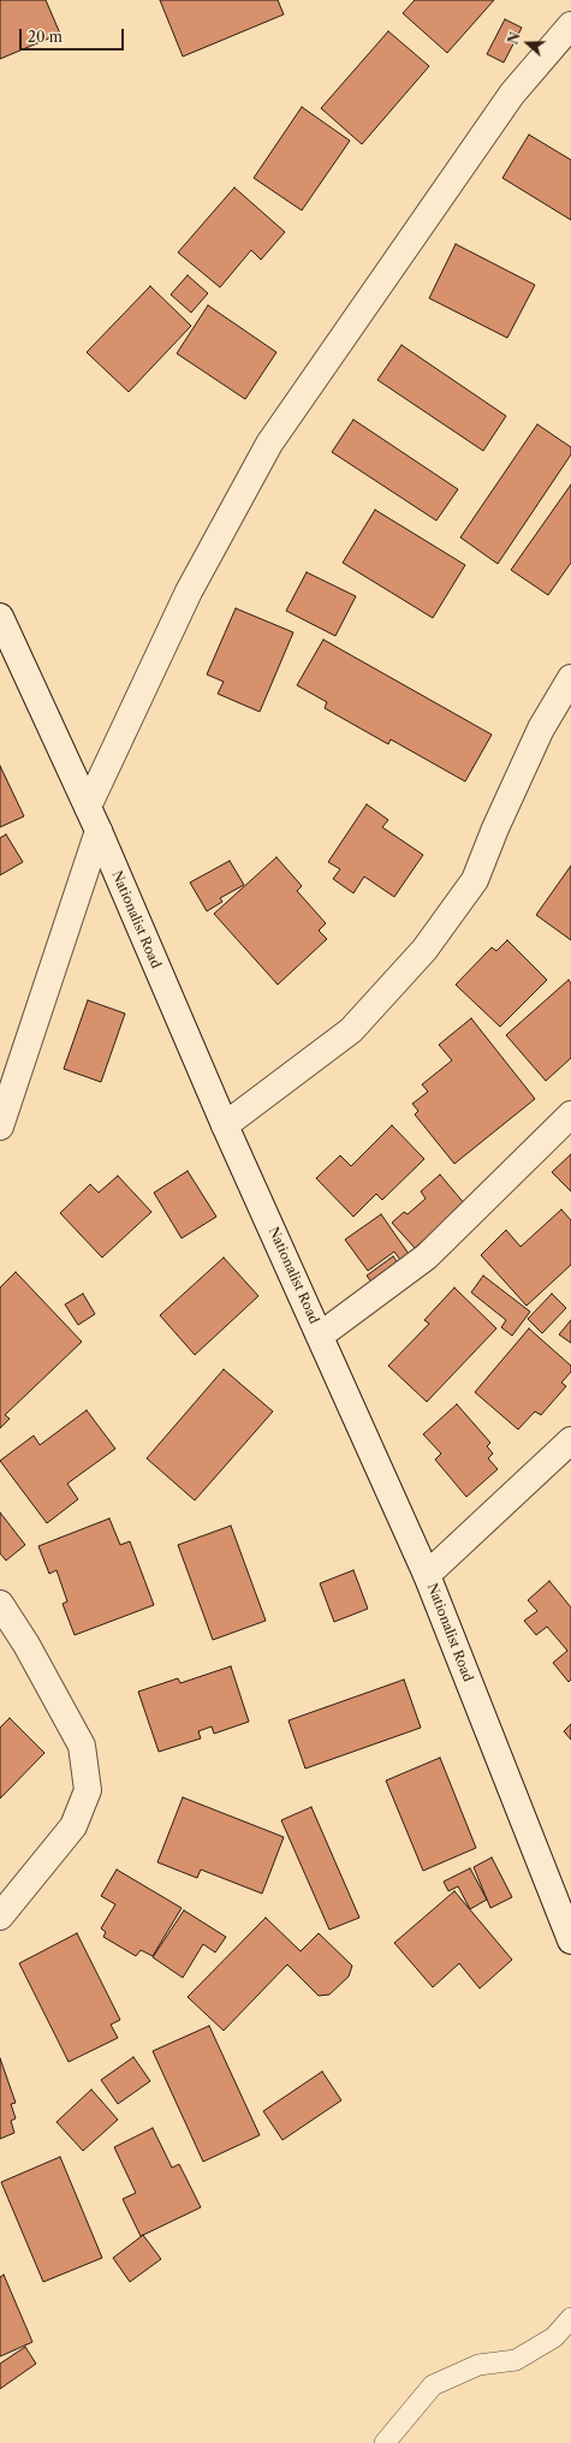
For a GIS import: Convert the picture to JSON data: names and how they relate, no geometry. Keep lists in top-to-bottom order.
{
  "streets": {
    "street": ["Nationalist Road"]
  },
  "scale_bar": "20 m",
  "north": "left"
}
